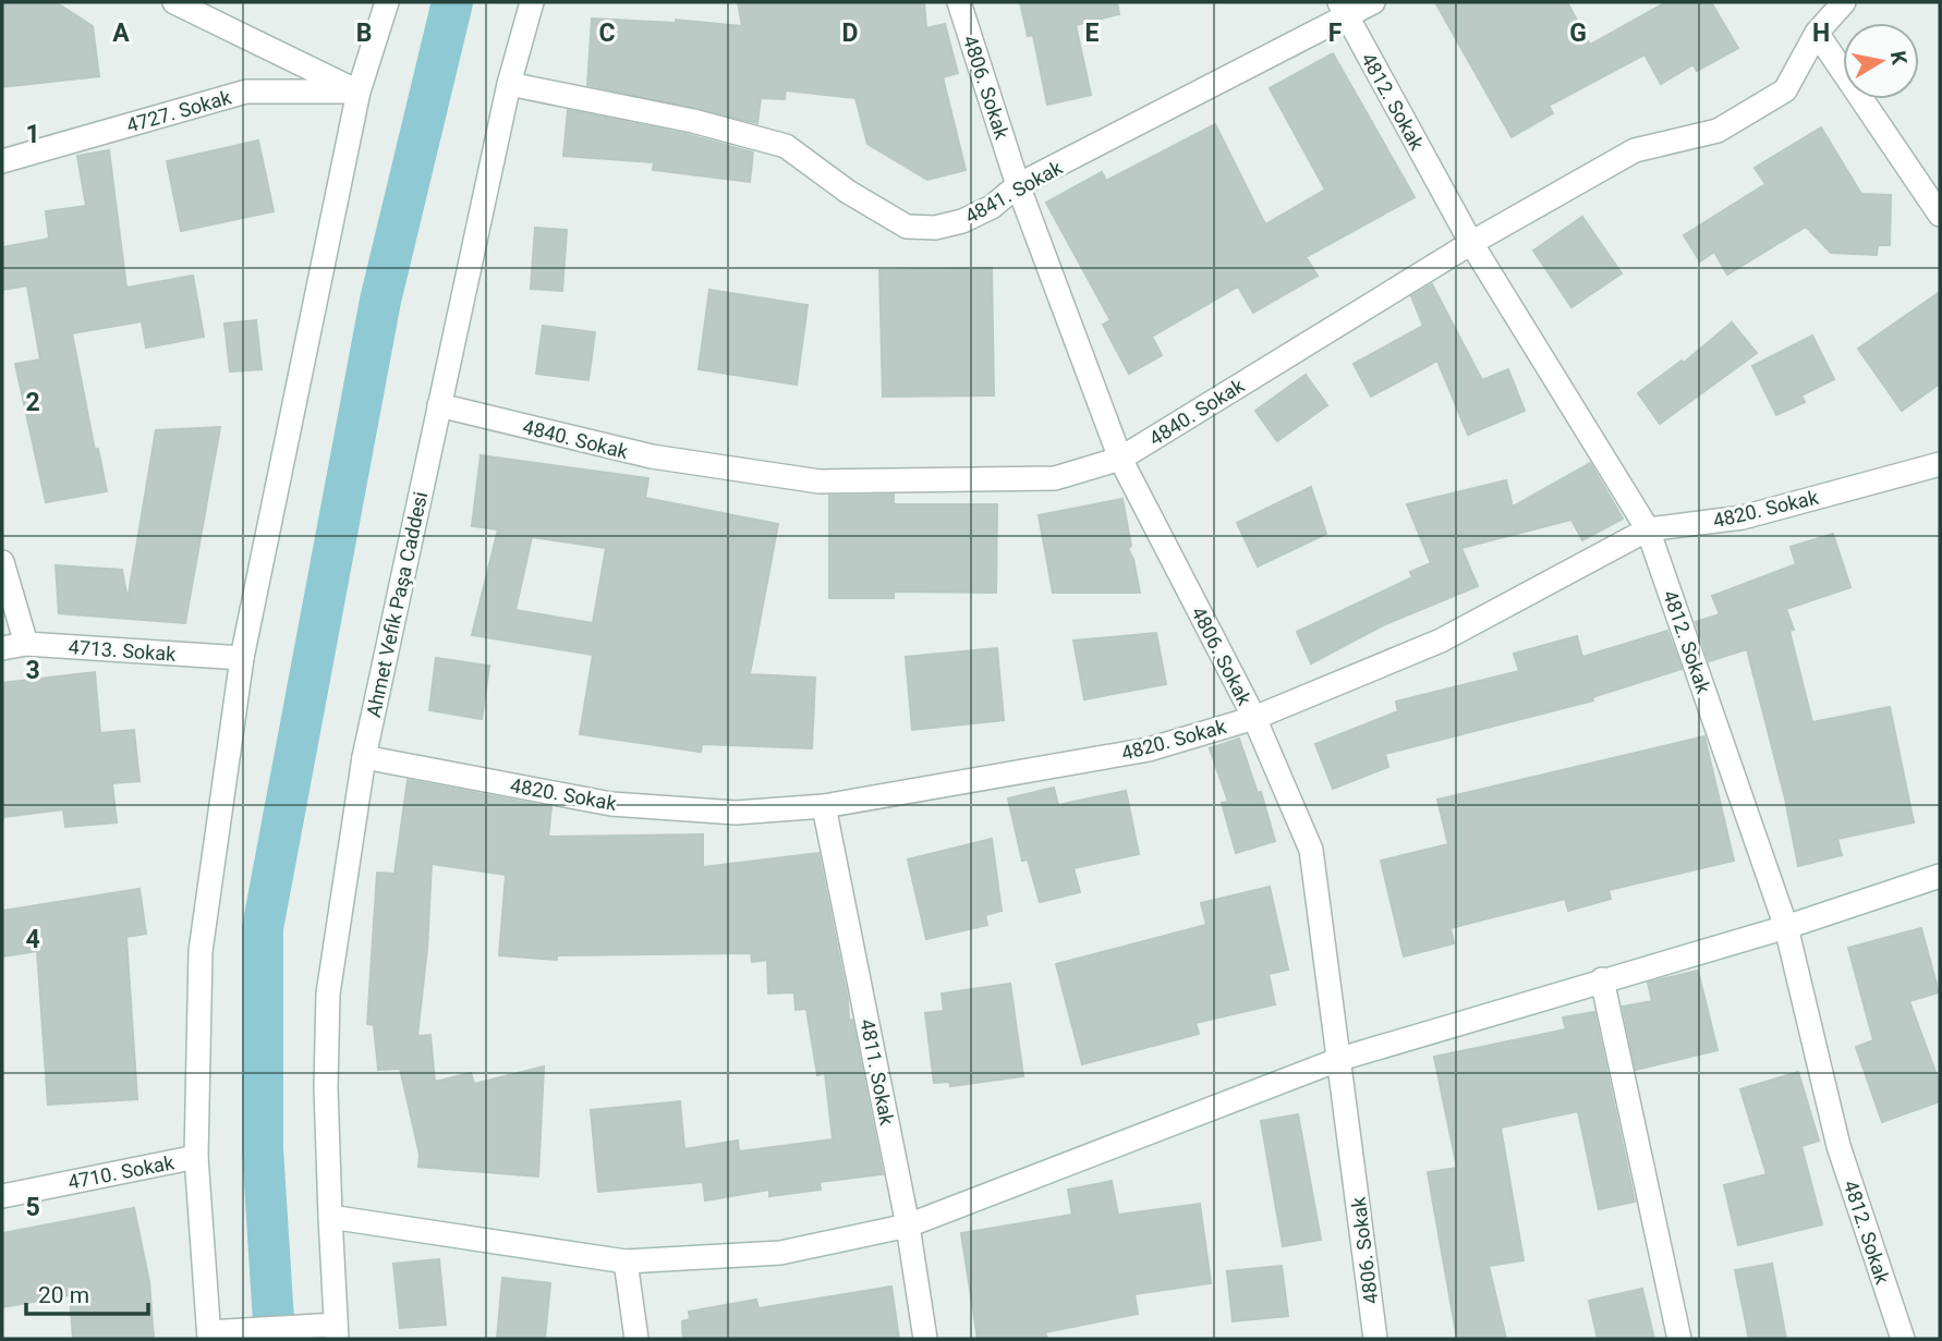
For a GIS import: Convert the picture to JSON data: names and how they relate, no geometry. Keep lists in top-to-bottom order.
{
  "streets": {
    "street": [
      "4806. Sokak",
      "4812. Sokak",
      "4727. Sokak",
      "4841. Sokak",
      "4840. Sokak",
      "4820. Sokak",
      "Ahmet Vefik Paşa Caddesi",
      "4713. Sokak",
      "4811. Sokak",
      "4710. Sokak"
    ]
  },
  "crossings": [
    ["4806. Sokak", "4841. Sokak"],
    ["4806. Sokak", "4840. Sokak"],
    ["4806. Sokak", "4820. Sokak"],
    ["4812. Sokak", "4841. Sokak"],
    ["4812. Sokak", "4840. Sokak"],
    ["4812. Sokak", "4820. Sokak"],
    ["4841. Sokak", "Ahmet Vefik Paşa Caddesi"],
    ["4840. Sokak", "Ahmet Vefik Paşa Caddesi"],
    ["4820. Sokak", "Ahmet Vefik Paşa Caddesi"],
    ["4820. Sokak", "4811. Sokak"]
  ],
  "scale_bar": "20 m",
  "north": "right",
  "grid": {
    "columns": [
      "A",
      "B",
      "C",
      "D",
      "E",
      "F",
      "G",
      "H"
    ],
    "rows": [
      "1",
      "2",
      "3",
      "4",
      "5"
    ]
  }
}
